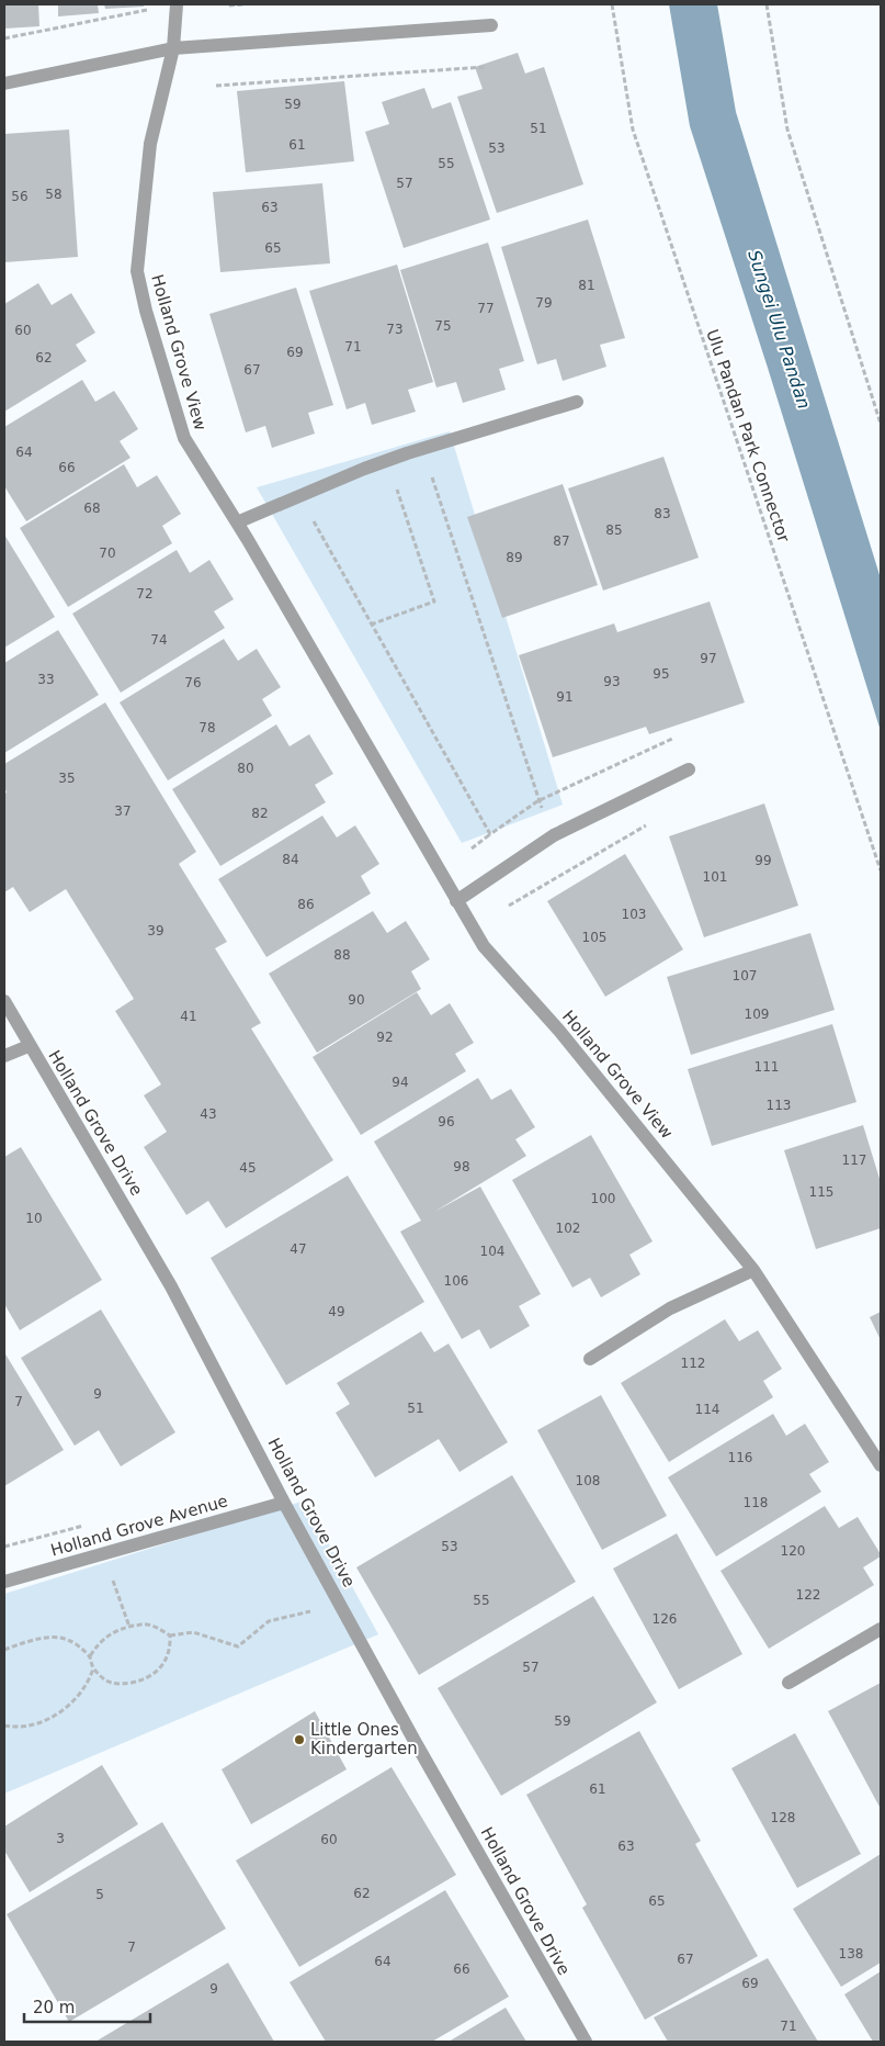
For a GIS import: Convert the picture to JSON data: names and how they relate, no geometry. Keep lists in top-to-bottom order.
{
  "streets": {
    "street": ["Holland Grove View", "Holland Grove Drive", "Holland Grove Avenue"],
    "path": ["Ulu Pandan Park Connector"]
  },
  "crossings": [
    ["Holland Grove Drive", "Holland Grove Avenue"]
  ],
  "water": ["Sungei Ulu Pandan"],
  "places": ["Little Ones Kindergarten"],
  "house_numbers": [
    "59",
    "51",
    "61",
    "53",
    "55",
    "57",
    "58",
    "56",
    "63",
    "65",
    "81",
    "79",
    "77",
    "75",
    "73",
    "60",
    "71",
    "69",
    "62",
    "67",
    "64",
    "66",
    "68",
    "83",
    "85",
    "87",
    "70",
    "89",
    "72",
    "74",
    "97",
    "95",
    "33",
    "93",
    "76",
    "91",
    "78",
    "80",
    "35",
    "37",
    "82",
    "84",
    "99",
    "101",
    "86",
    "103",
    "39",
    "105",
    "88",
    "107",
    "90",
    "109",
    "41",
    "92",
    "111",
    "94",
    "113",
    "43",
    "96",
    "117",
    "98",
    "45",
    "115",
    "100",
    "10",
    "102",
    "47",
    "104",
    "106",
    "49",
    "112",
    "9",
    "7",
    "51",
    "114",
    "116",
    "108",
    "118",
    "53",
    "120",
    "122",
    "55",
    "126",
    "57",
    "59",
    "61",
    "128",
    "3",
    "60",
    "63",
    "62",
    "5",
    "65",
    "7",
    "138",
    "67",
    "64",
    "66",
    "69",
    "9",
    "71"
  ],
  "scale_bar": "20 m"
}
